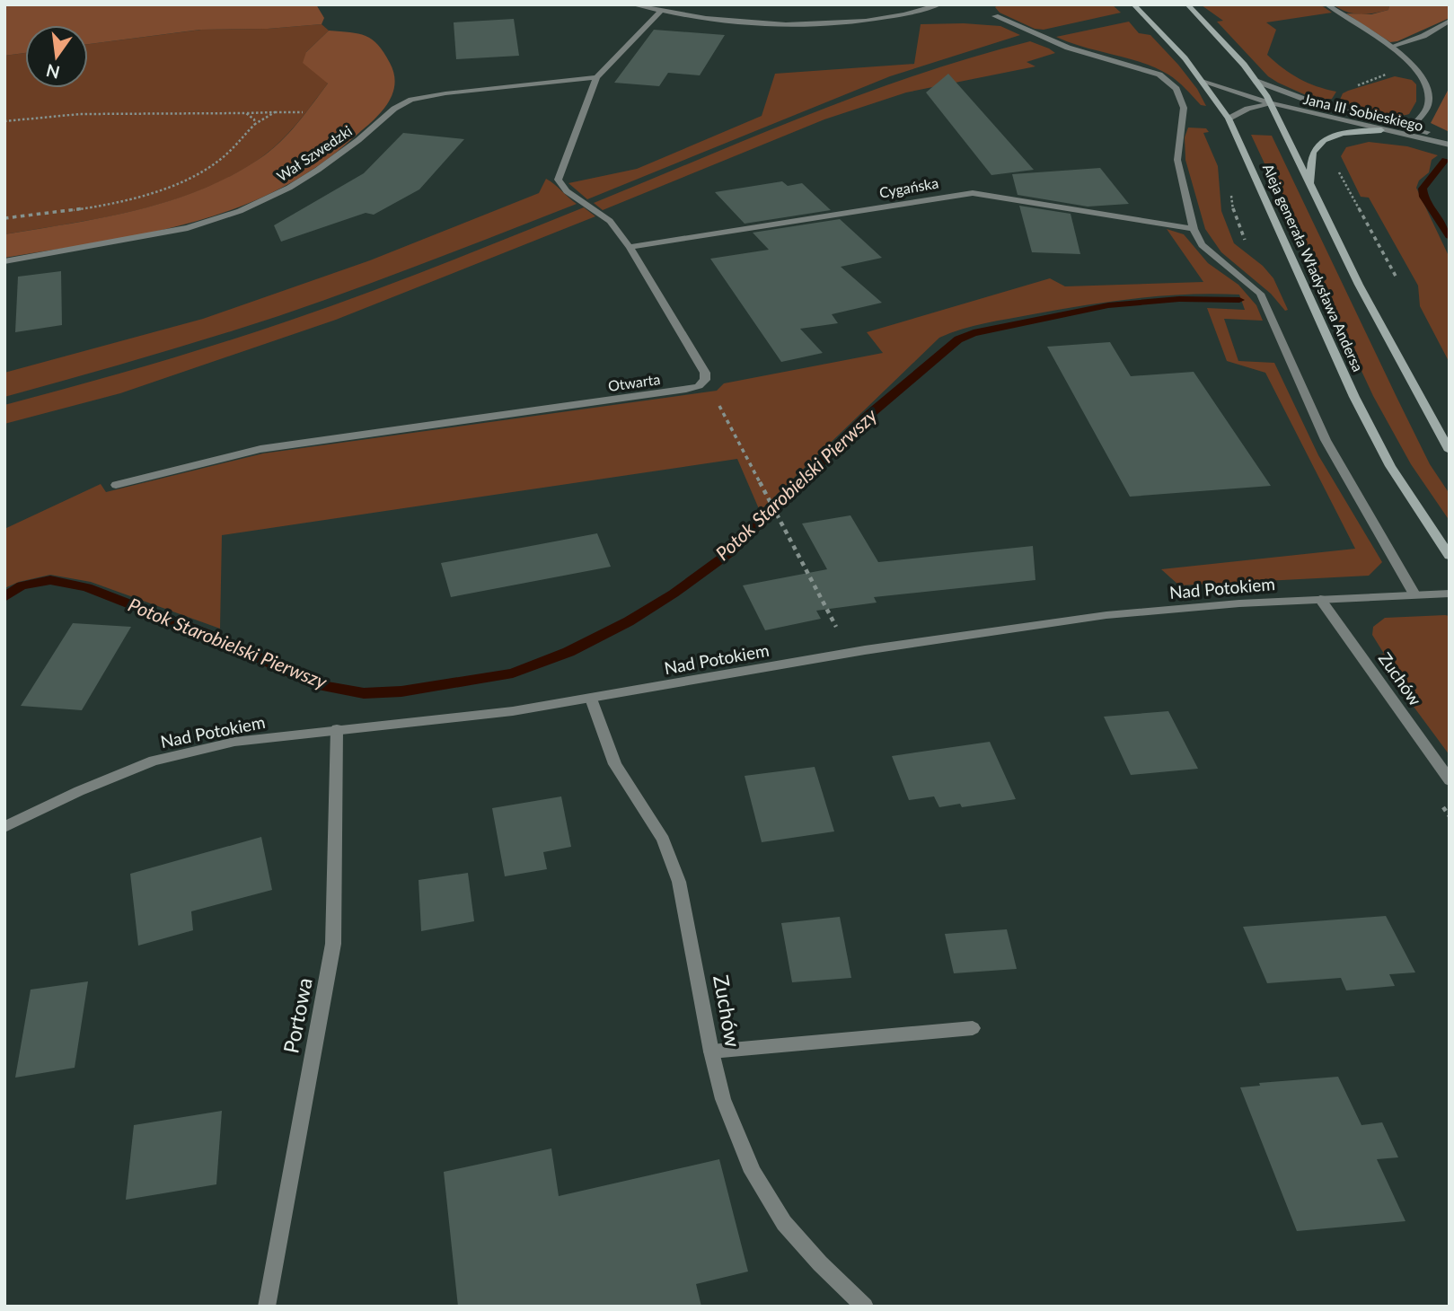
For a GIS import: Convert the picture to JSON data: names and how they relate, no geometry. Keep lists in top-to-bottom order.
{
  "streets": {
    "main road": ["Aleja generała Władysława Andersa"],
    "street": [
      "Jana III Sobieskiego",
      "Wał Szwedzki",
      "Cygańska",
      "Otwarta",
      "Nad Potokiem",
      "Zuchów",
      "Portowa"
    ]
  },
  "crossings": [
    ["Jana III Sobieskiego", "Aleja generała Władysława Andersa"],
    ["Nad Potokiem", "Zuchów"],
    ["Nad Potokiem", "Portowa"]
  ],
  "water": ["Potok Starobielski Pierwszy"],
  "north": "bottom"
}
